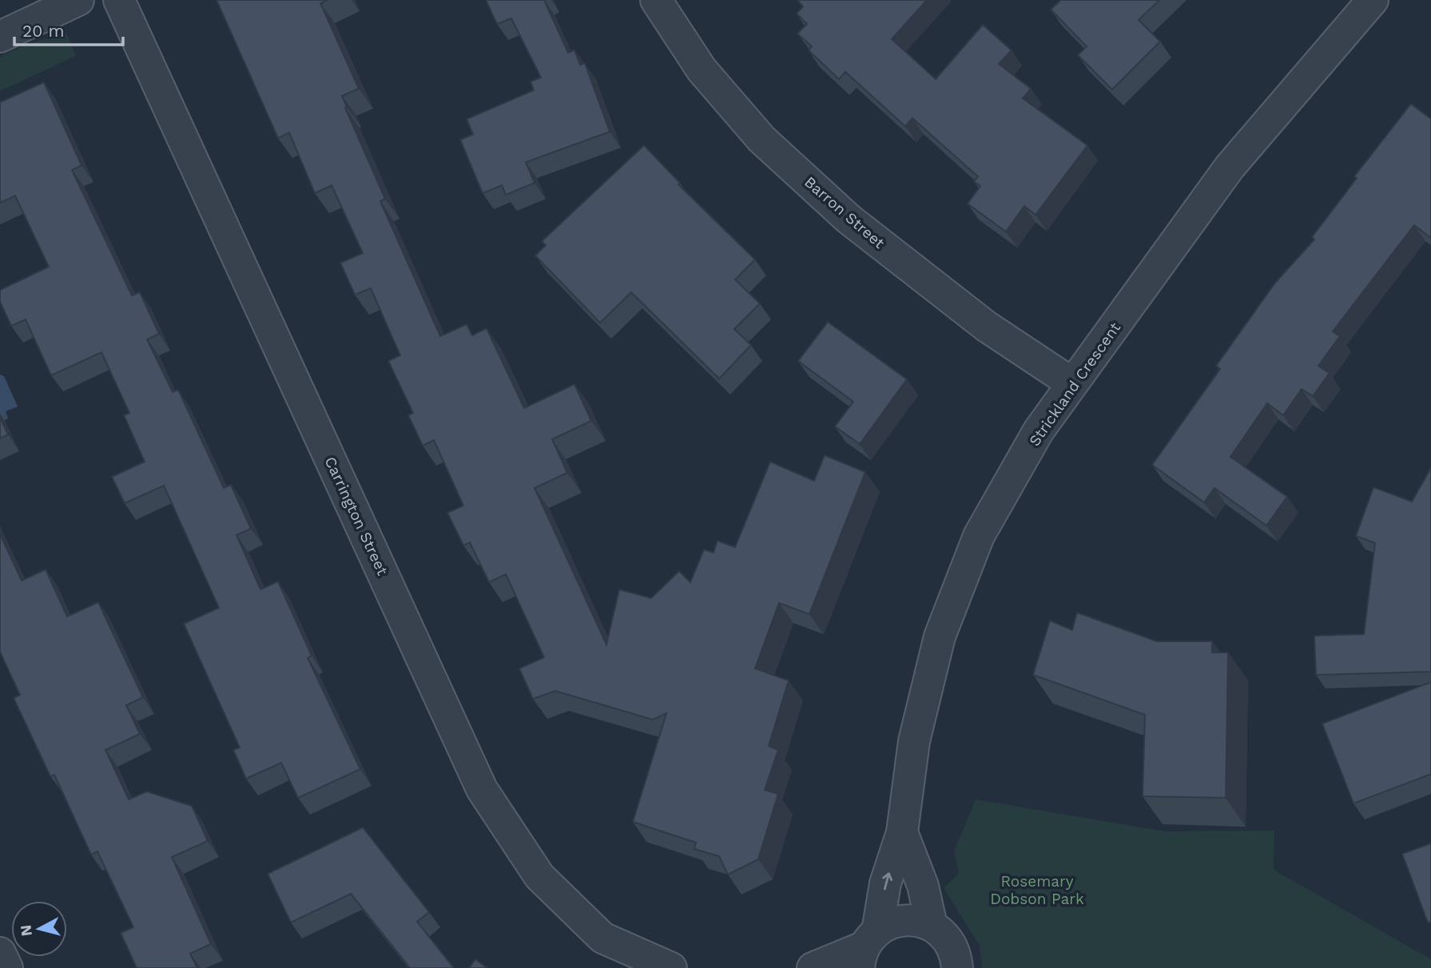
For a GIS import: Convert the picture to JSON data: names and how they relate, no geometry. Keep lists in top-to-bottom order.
{
  "streets": {
    "street": ["Barron Street", "Strickland Crescent", "Carrington Street"]
  },
  "crossings": [
    ["Barron Street", "Strickland Crescent"]
  ],
  "parks": ["Rosemary Dobson Park"],
  "scale_bar": "20 m",
  "north": "left"
}
